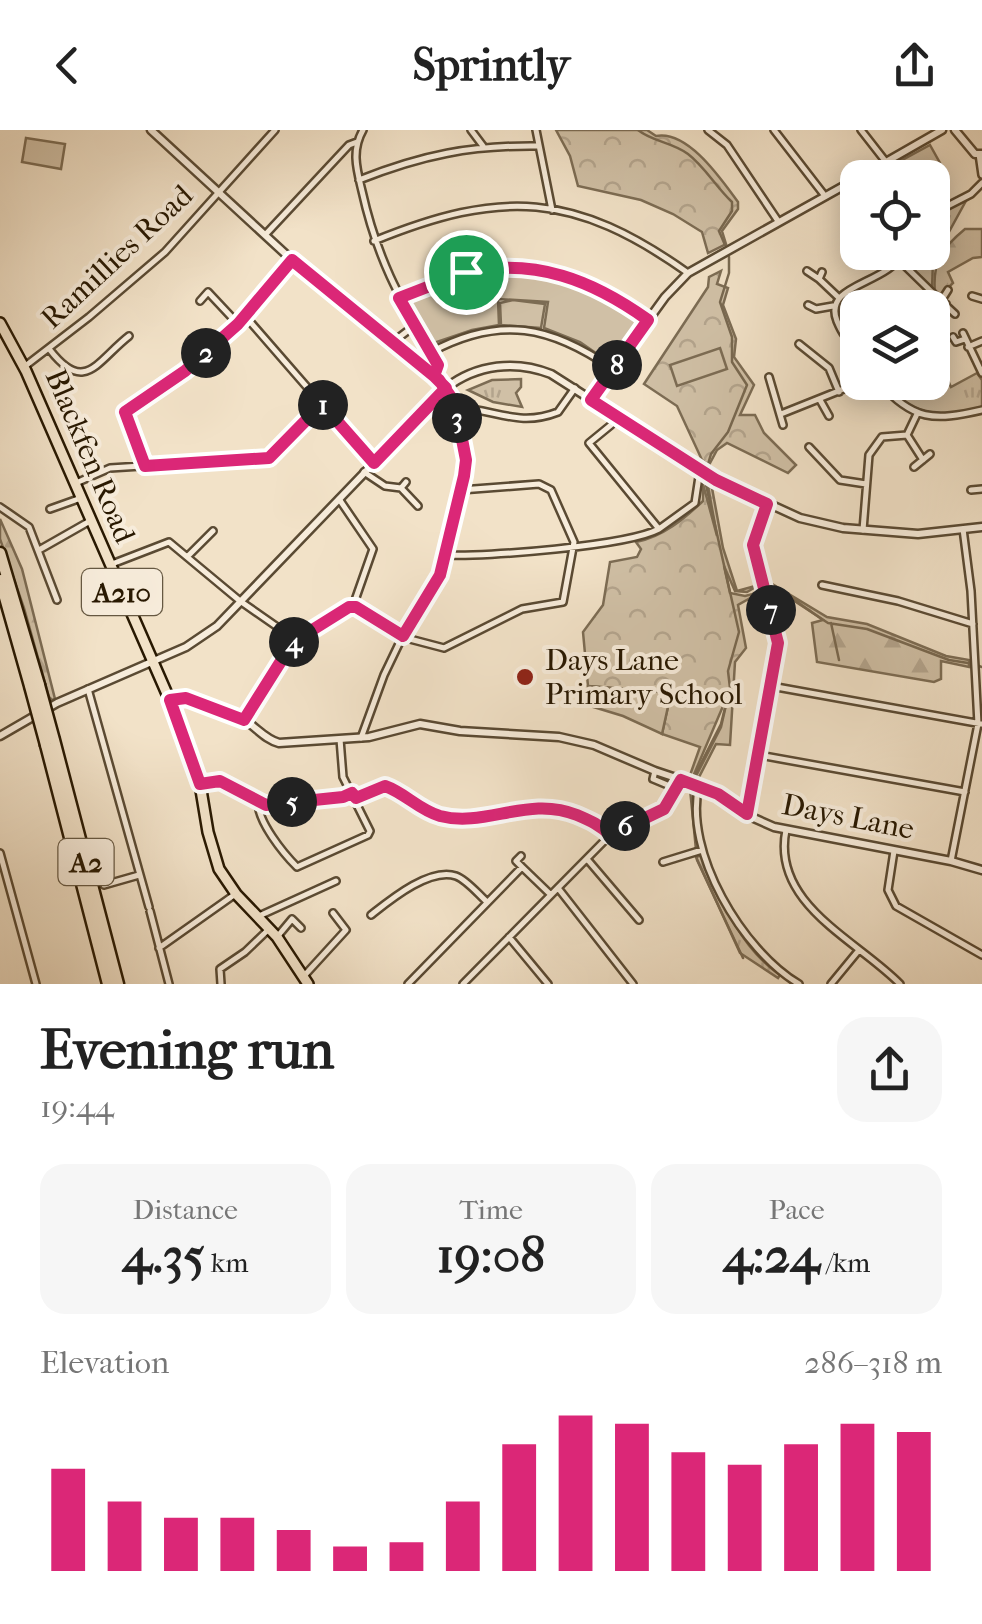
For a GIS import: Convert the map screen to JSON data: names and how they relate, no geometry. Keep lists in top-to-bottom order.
{
  "streets": {
    "highway": ["A2"],
    "main road": ["Blackfen Road", "A210"],
    "street": ["Ramillies Road", "Days Lane"]
  },
  "crossings": [
    ["Ramillies Road", "Blackfen Road"],
    ["Blackfen Road", "Days Lane"]
  ],
  "places": ["Days Lane Primary School"],
  "page": {
    "header": "Sprintly",
    "pins": [
      "2",
      "8",
      "1",
      "3",
      "7",
      "4",
      "5",
      "6"
    ],
    "heading": ["Evening run", "19:44"],
    "stats": [
      ["Distance", "4.35 km"],
      ["Time", "19:08"],
      ["Pace", "4:24 /km"]
    ],
    "chart": ["Elevation", "286–318 m"]
  }
}
